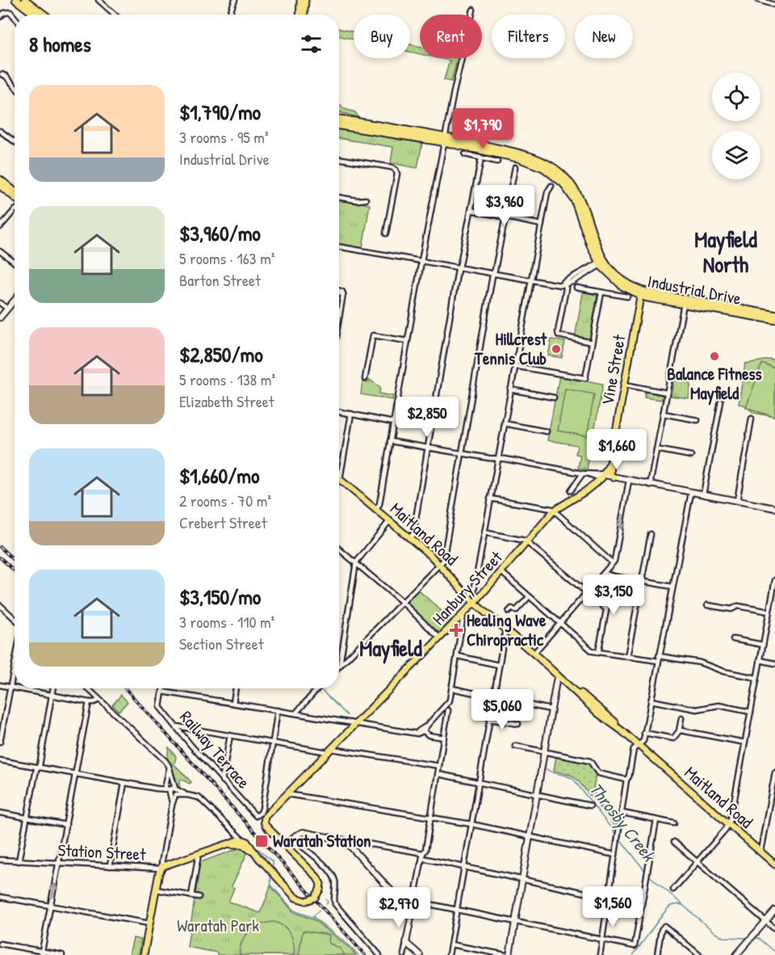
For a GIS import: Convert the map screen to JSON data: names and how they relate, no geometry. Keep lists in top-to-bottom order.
{
  "streets": {
    "highway": ["Industrial Drive"],
    "main road": [
      "Vine Street",
      "Maitland Road",
      "Hanbury Street",
      "Station Street"
    ],
    "street": ["Railway Terrace"]
  },
  "crossings": [
    ["Industrial Drive", "Vine Street"],
    ["Vine Street", "Hanbury Street"],
    ["Maitland Road", "Hanbury Street"]
  ],
  "districts": ["Mayfield North", "Mayfield"],
  "water": ["Throsby Creek"],
  "parks": ["Waratah Park"],
  "places": {
    "other": ["Hillcrest Tennis Club", "Balance Fitness Mayfield"],
    "health": ["Healing Wave Chiropractic"],
    "transit": ["Waratah Station"]
  },
  "page": {
    "chip": [
      "Buy",
      "Rent",
      "Filters",
      "New"
    ],
    "heading": "8 homes",
    "list": [
      {
        "name": "$1,790/mo",
        "note": "3 rooms · 95 m² · Industrial Drive"
      },
      {
        "name": "$3,960/mo",
        "note": "5 rooms · 163 m² · Barton Street"
      },
      {
        "name": "$2,850/mo",
        "note": "5 rooms · 138 m² · Elizabeth Street"
      },
      {
        "name": "$1,660/mo",
        "note": "2 rooms · 70 m² · Crebert Street"
      },
      {
        "name": "$3,150/mo",
        "note": "3 rooms · 110 m² · Section Street"
      }
    ],
    "price": [
      "$1,790",
      "$3,960",
      "$2,850",
      "$1,660",
      "$3,150",
      "$5,060",
      "$1,560",
      "$2,970"
    ]
  }
}
